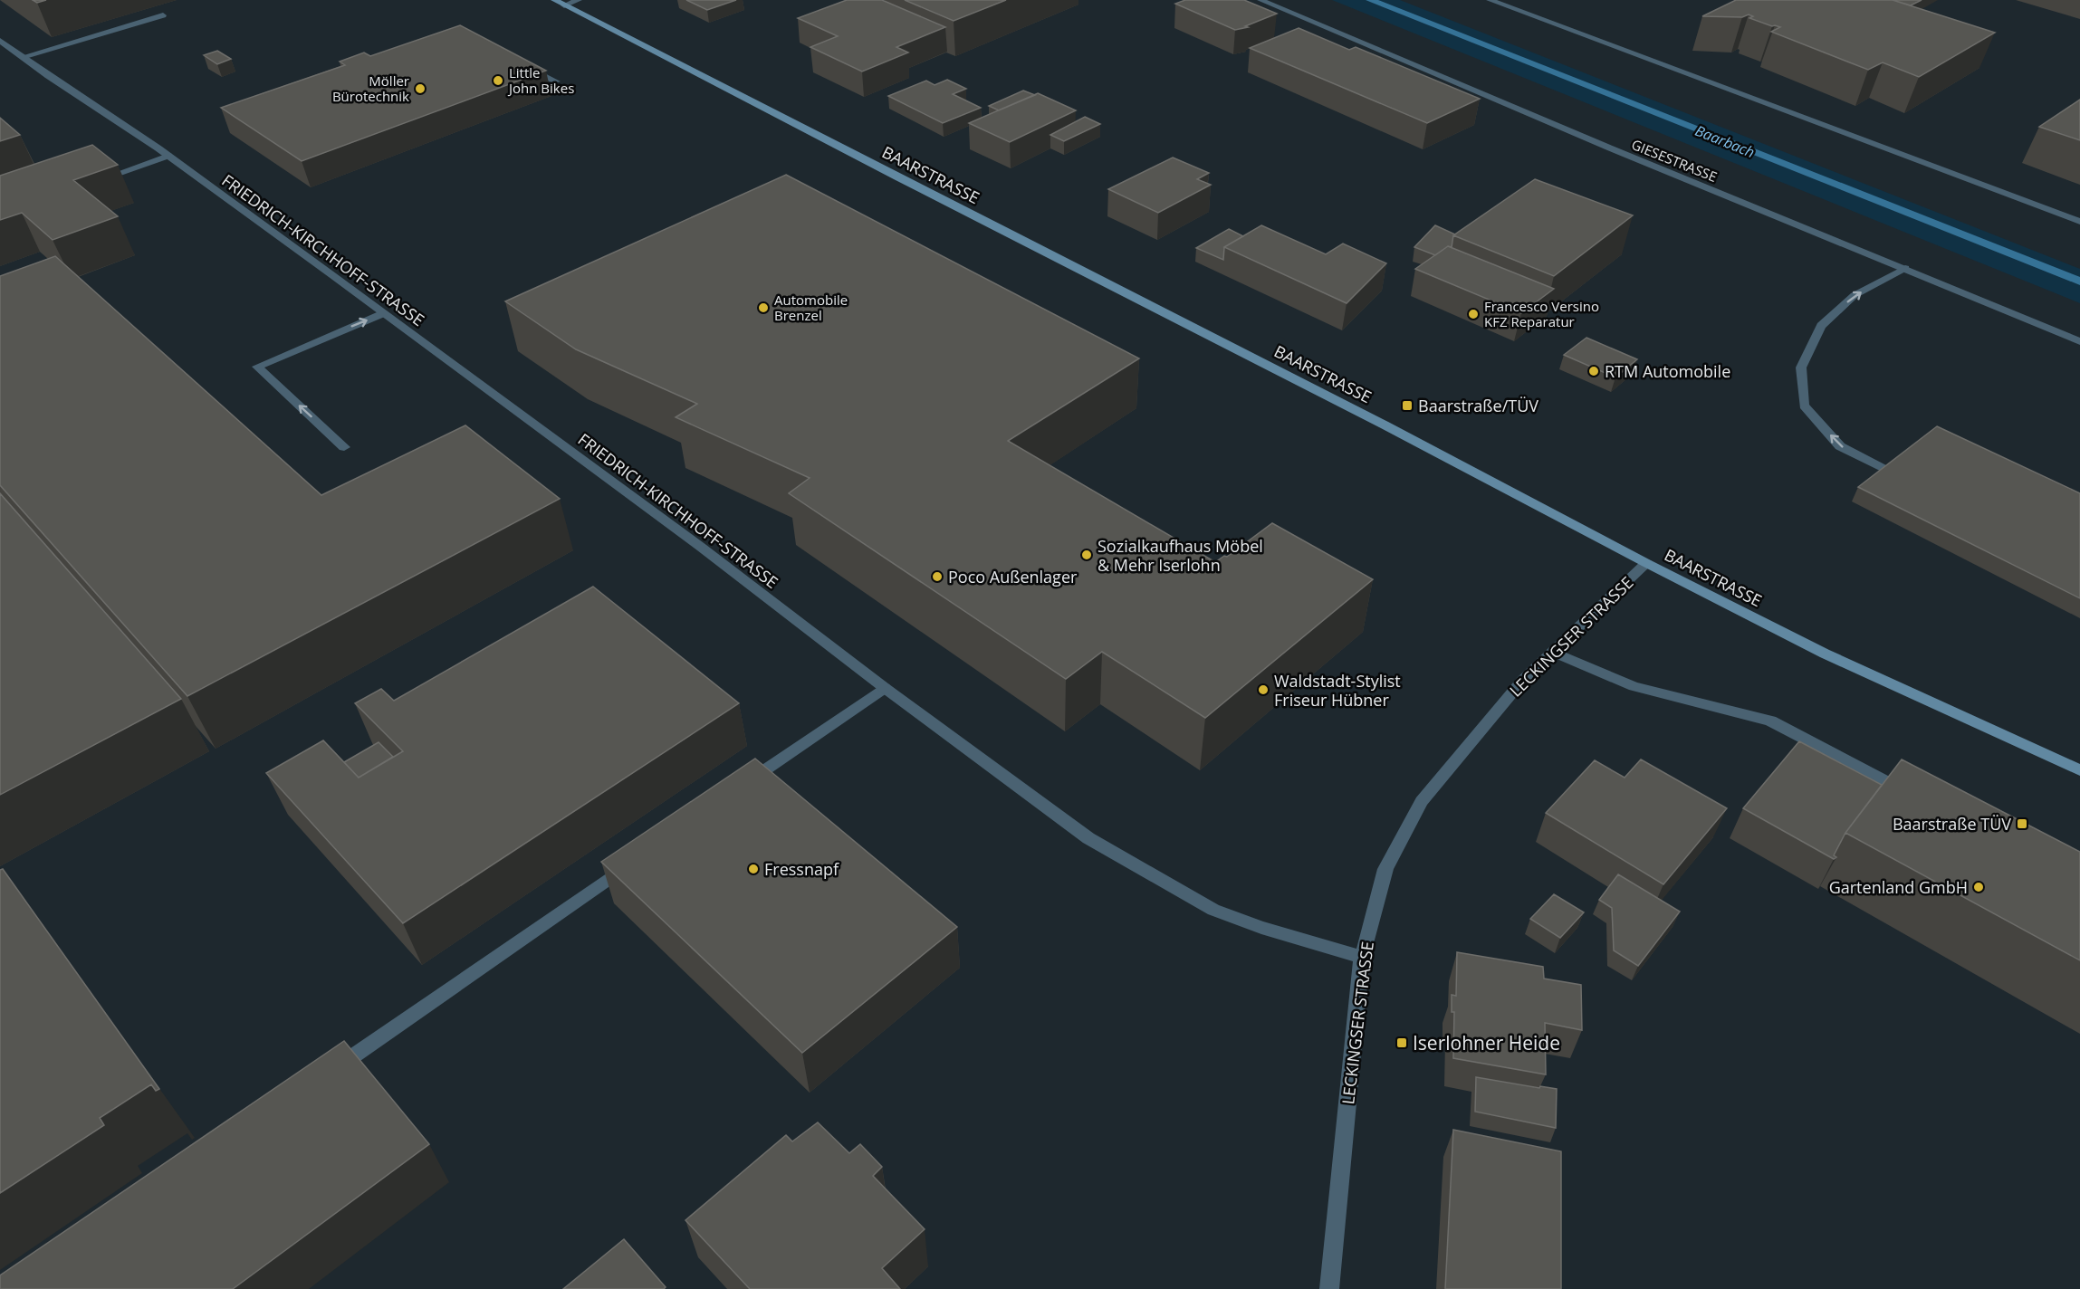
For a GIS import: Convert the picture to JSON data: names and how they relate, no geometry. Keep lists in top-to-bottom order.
{
  "streets": {
    "main road": ["BAARSTRASSE"],
    "street": ["GIESESTRASSE", "FRIEDRICH-KIRCHHOFF-STRASSE", "LECKINGSER STRASSE"]
  },
  "crossings": [
    ["BAARSTRASSE", "LECKINGSER STRASSE"],
    ["FRIEDRICH-KIRCHHOFF-STRASSE", "LECKINGSER STRASSE"]
  ],
  "water": ["Baarbach"],
  "places": {
    "other": [
      "Little John Bikes",
      "Möller Bürotechnik",
      "Automobile Brenzel",
      "Francesco Versino KFZ Reparatur",
      "RTM Automobile",
      "Sozialkaufhaus Möbel & Mehr Iserlohn",
      "Poco Außenlager",
      "Waldstadt-Stylist Friseur Hübner",
      "Fressnapf",
      "Gartenland GmbH"
    ],
    "transit": ["Baarstraße/TÜV", "Baarstraße TÜV", "Iserlohner Heide"]
  }
}
